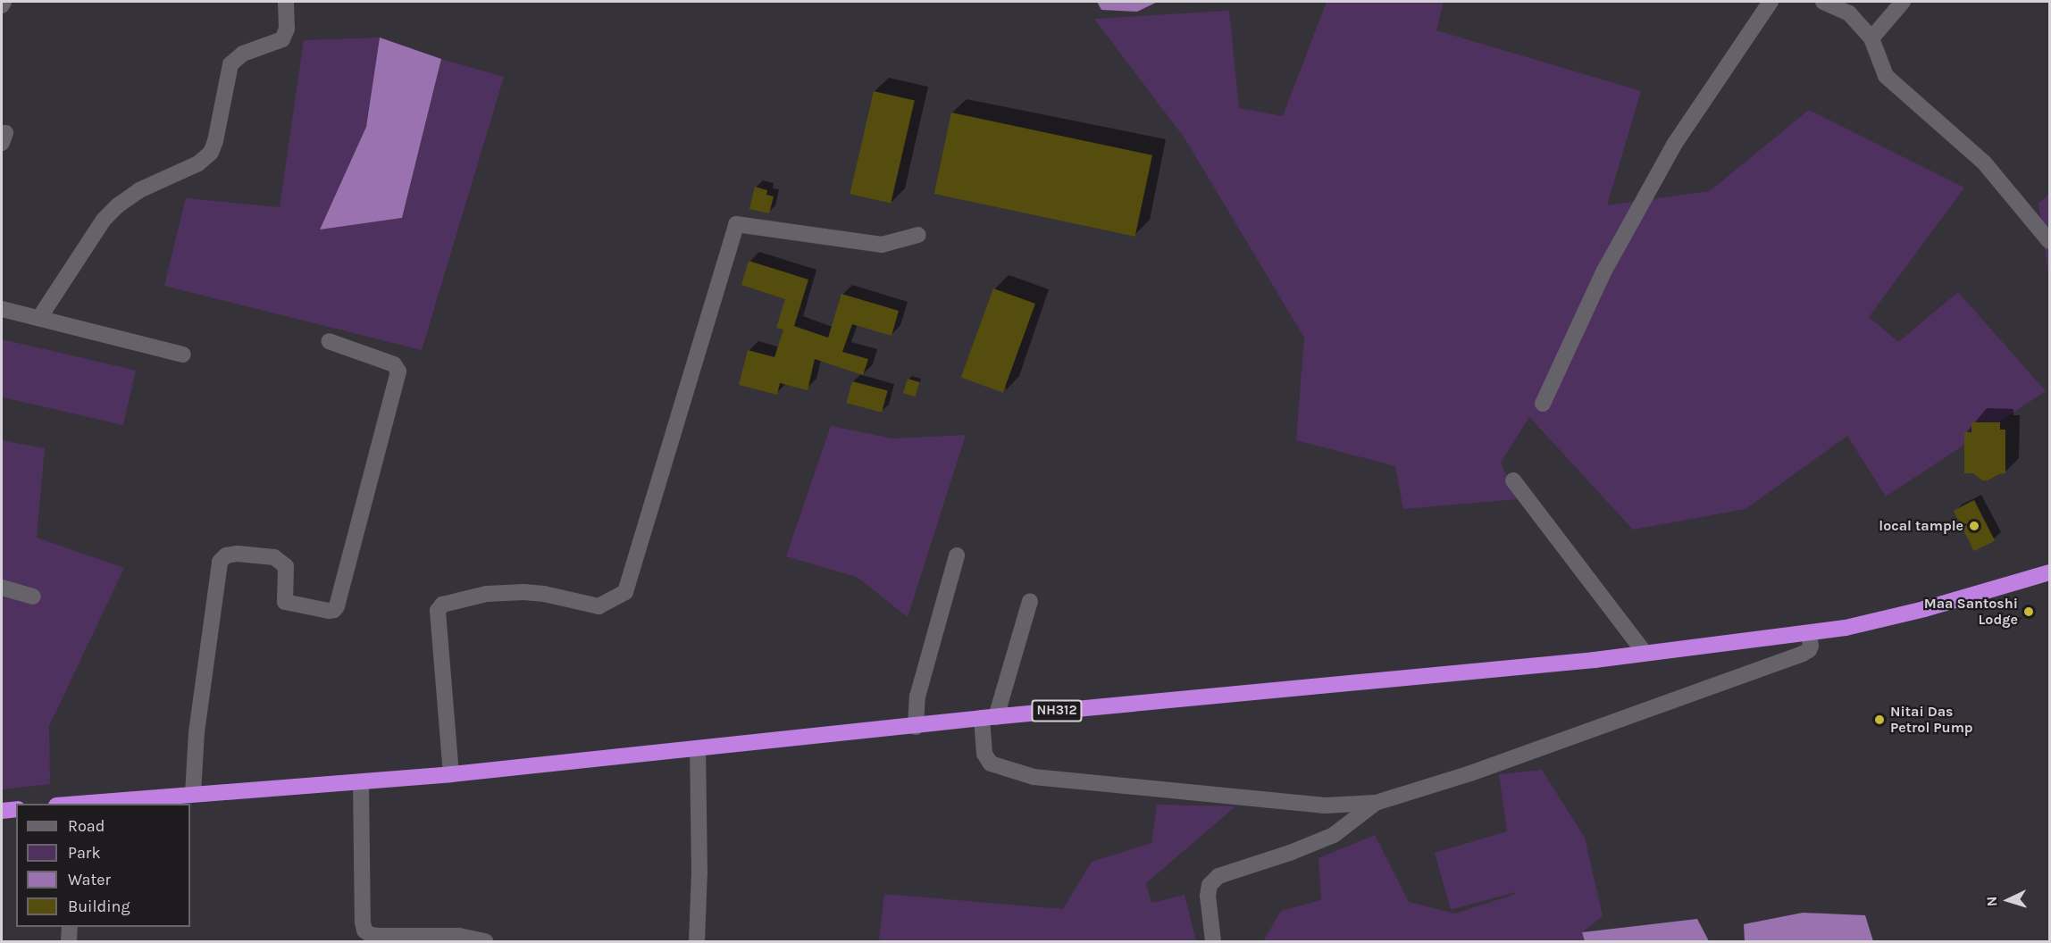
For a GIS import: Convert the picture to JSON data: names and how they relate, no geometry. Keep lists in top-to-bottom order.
{
  "streets": {
    "highway": ["NH312"]
  },
  "places": ["local tample", "Maa Santoshi Lodge", "Nitai Das Petrol Pump"],
  "legend": [
    "Road",
    "Park",
    "Water",
    "Building"
  ],
  "north": "left"
}
